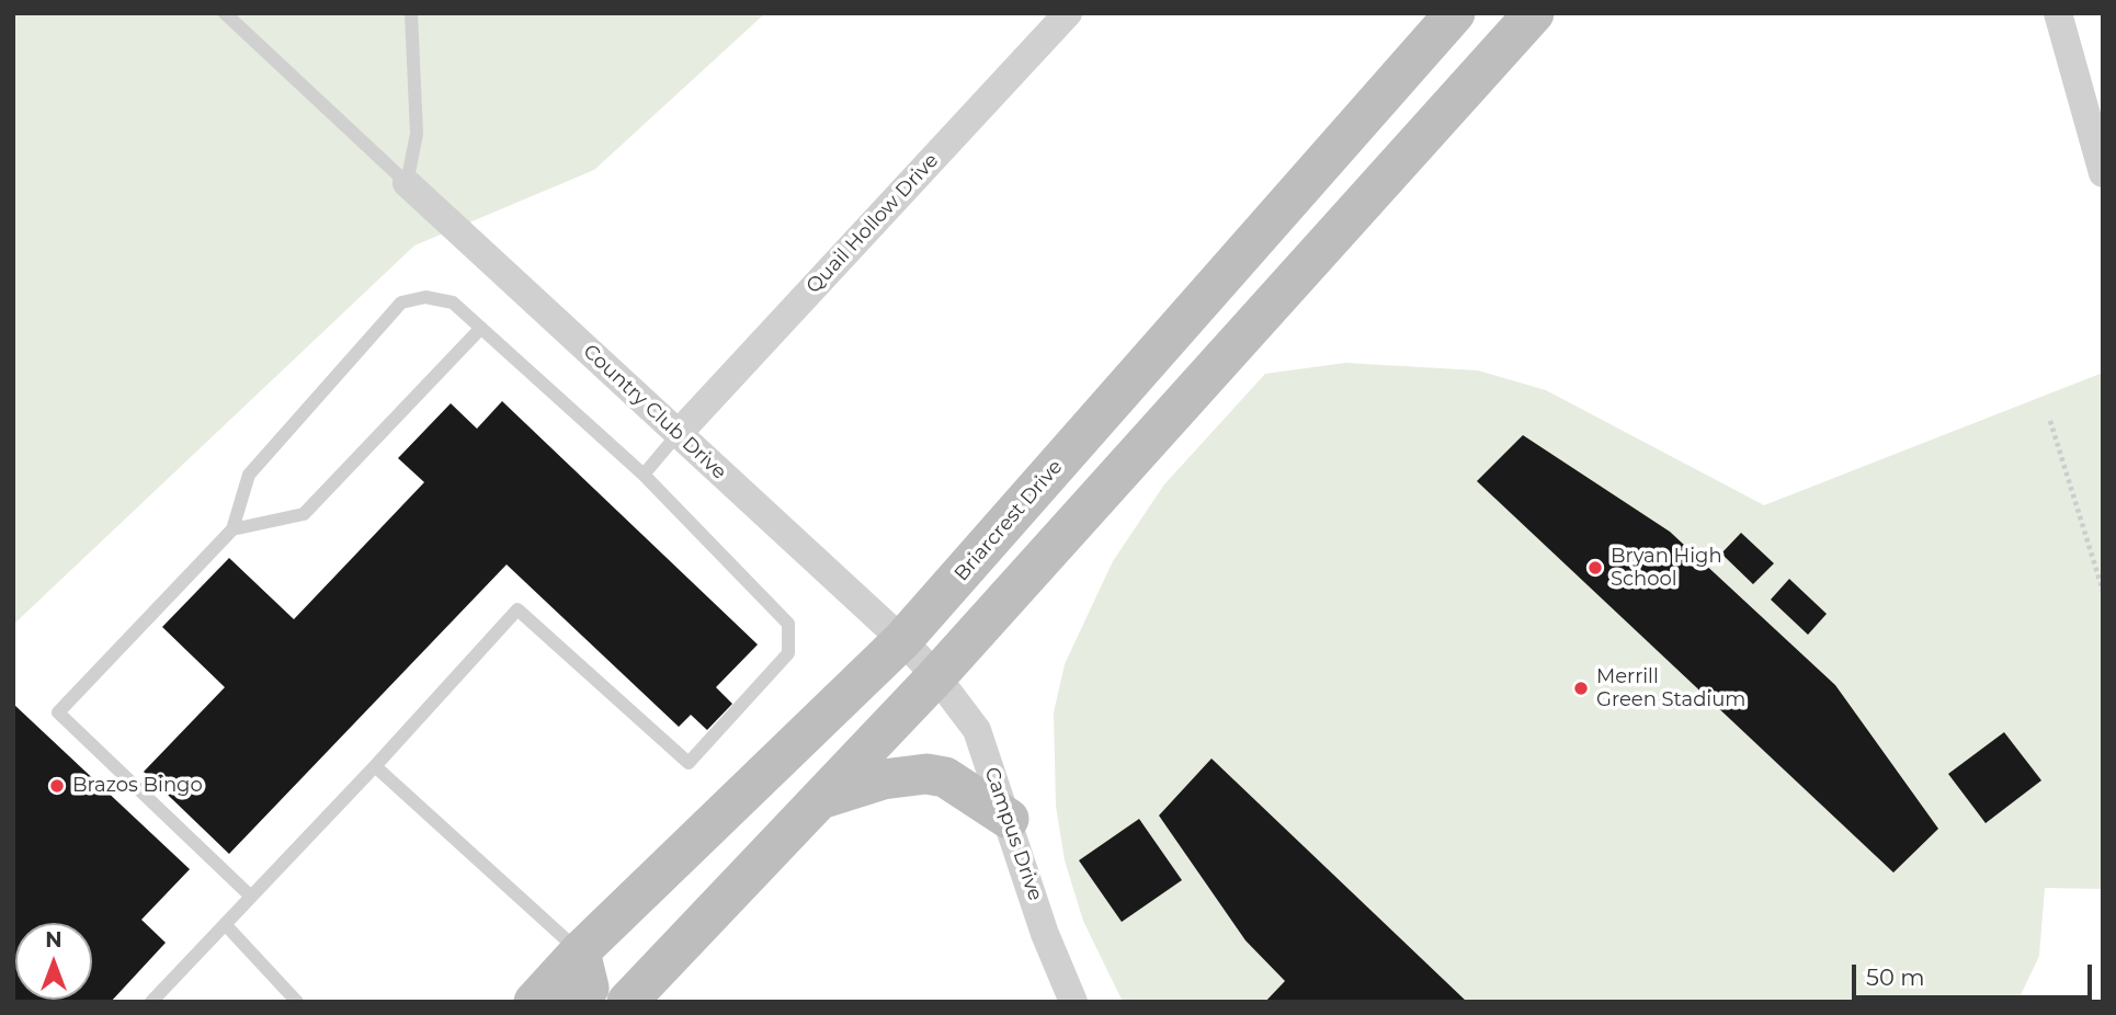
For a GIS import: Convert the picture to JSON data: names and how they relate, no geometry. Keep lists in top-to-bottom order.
{
  "streets": {
    "main road": ["Briarcrest Drive"],
    "street": ["Quail Hollow Drive", "Country Club Drive", "Campus Drive"]
  },
  "crossings": [
    ["Quail Hollow Drive", "Country Club Drive"],
    ["Country Club Drive", "Briarcrest Drive"],
    ["Country Club Drive", "Campus Drive"]
  ],
  "places": ["Bryan High School", "Merrill Green Stadium", "Brazos Bingo"],
  "scale_bar": "50 m",
  "north": "top"
}
